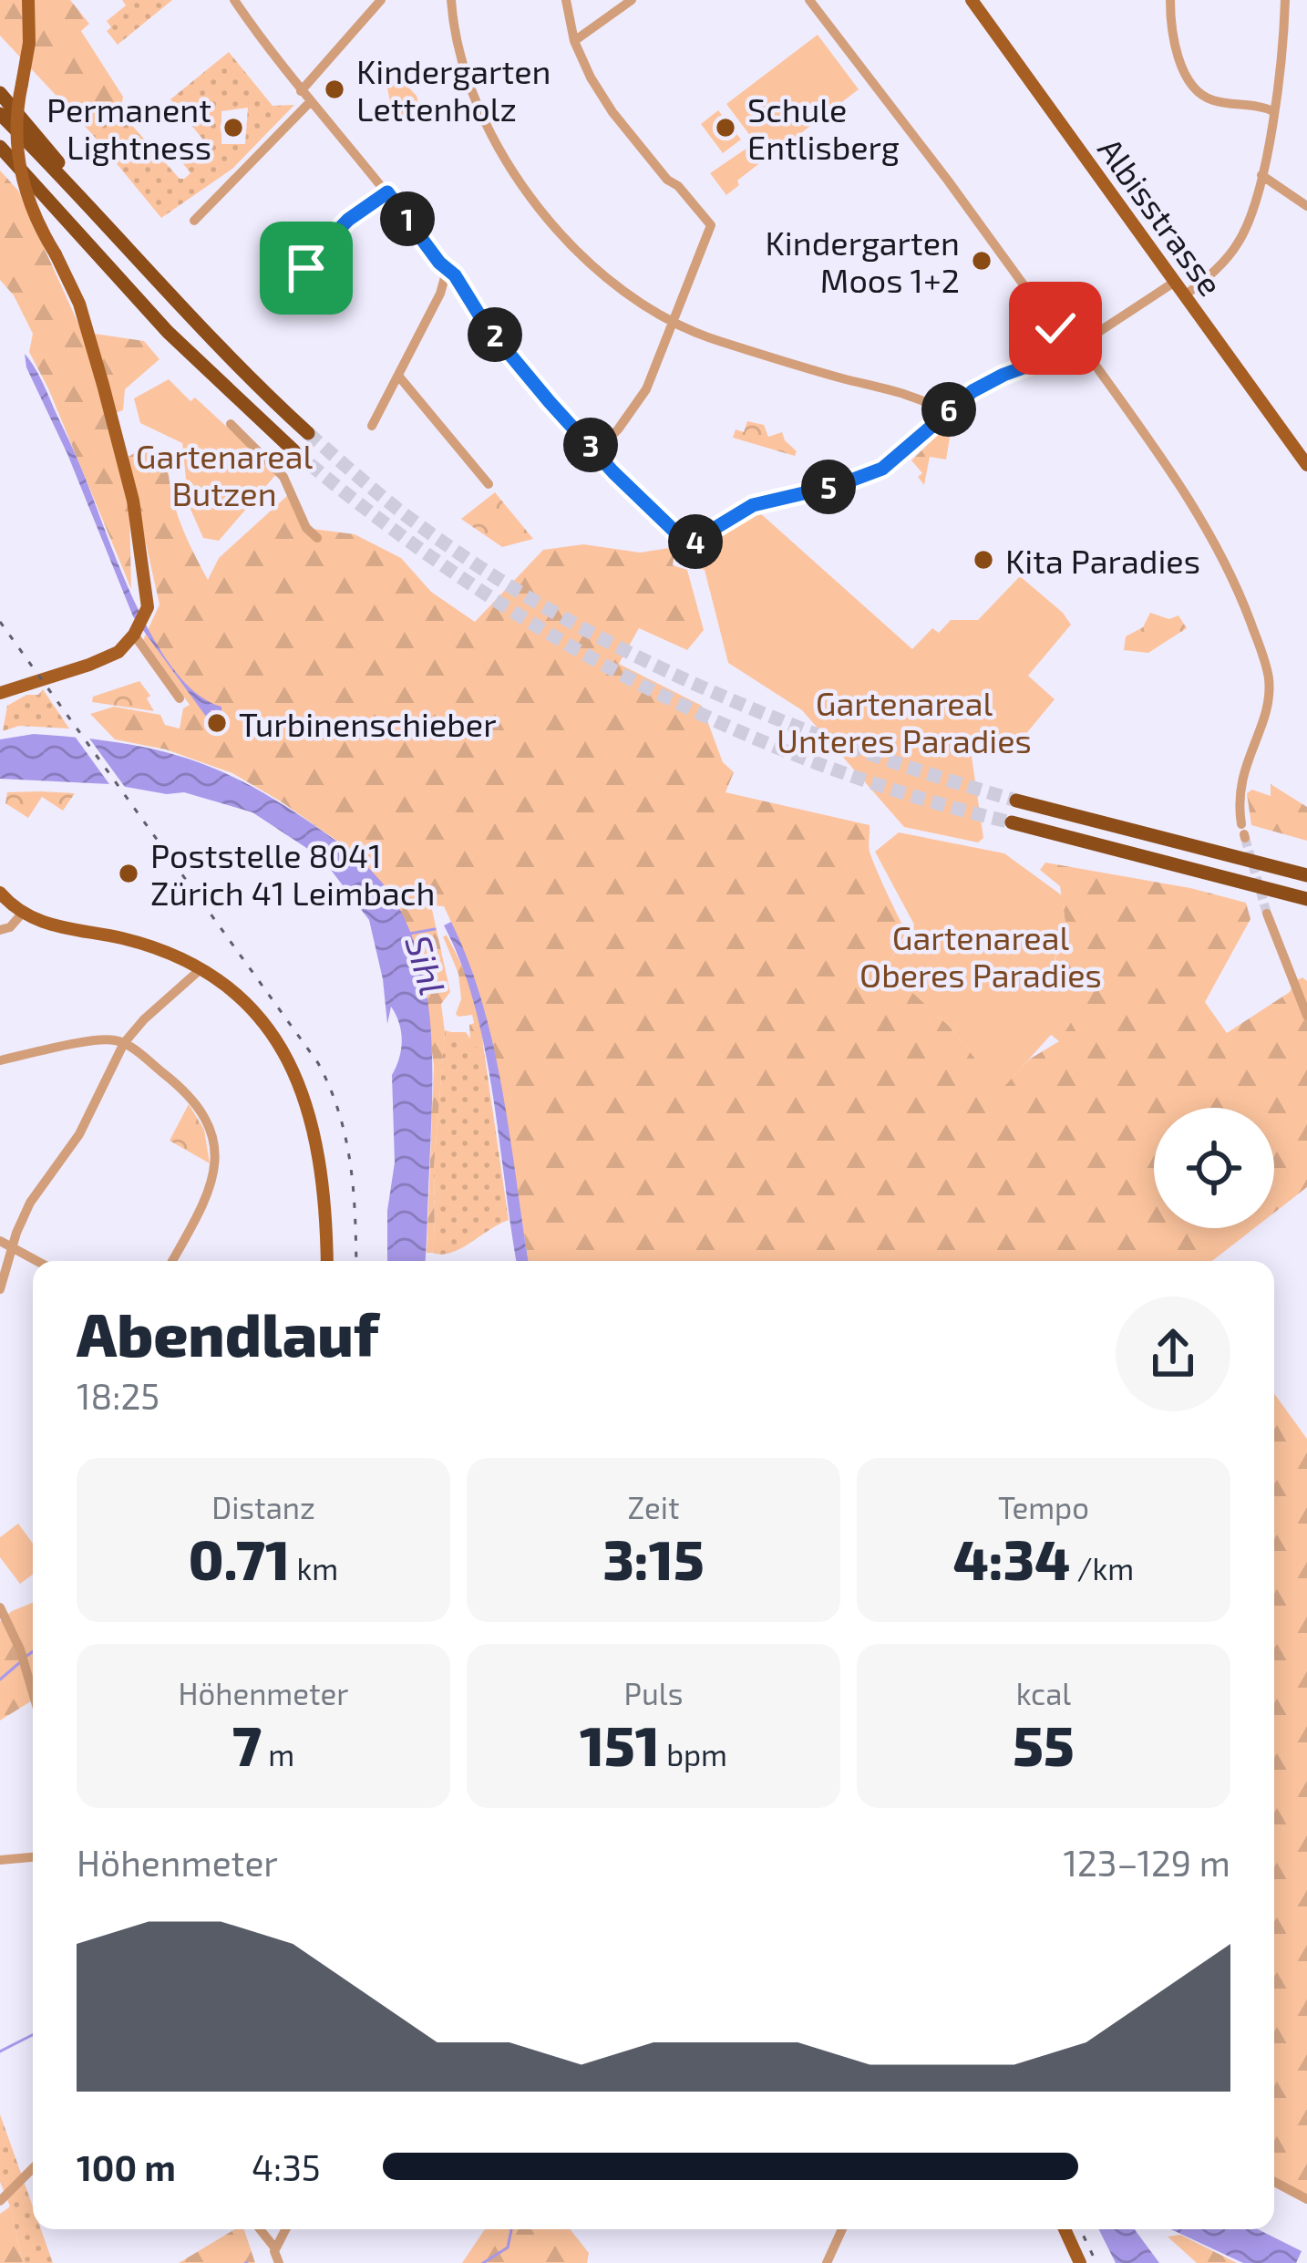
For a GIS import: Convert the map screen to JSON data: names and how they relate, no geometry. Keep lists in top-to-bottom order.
{
  "streets": {
    "main road": ["Albisstrasse"]
  },
  "water": ["Sihl"],
  "parks": ["Gartenareal Butzen", "Gartenareal Unteres Paradies", "Gartenareal Oberes Paradies"],
  "places": [
    "Kindergarten Lettenholz",
    "Permanent Lightness",
    "Schule Entlisberg",
    "Kindergarten Moos 1+2",
    "Kita Paradies",
    "Turbinenschieber",
    "Poststelle 8041 Zürich 41 Leimbach"
  ],
  "page": {
    "pins": [
      "1",
      "2",
      "6",
      "3",
      "5",
      "4"
    ],
    "heading": ["Abendlauf", "18:25"],
    "stats": [
      ["Distanz", "0.71 km"],
      ["Zeit", "3:15"],
      ["Tempo", "4:34 /km"],
      ["Höhenmeter", "7 m"],
      ["Puls", "151 bpm"],
      ["kcal", "55"]
    ],
    "chart": ["Höhenmeter", "123–129 m"],
    "list": [
      {
        "name": "100 m",
        "note": "4:35"
      }
    ]
  }
}
